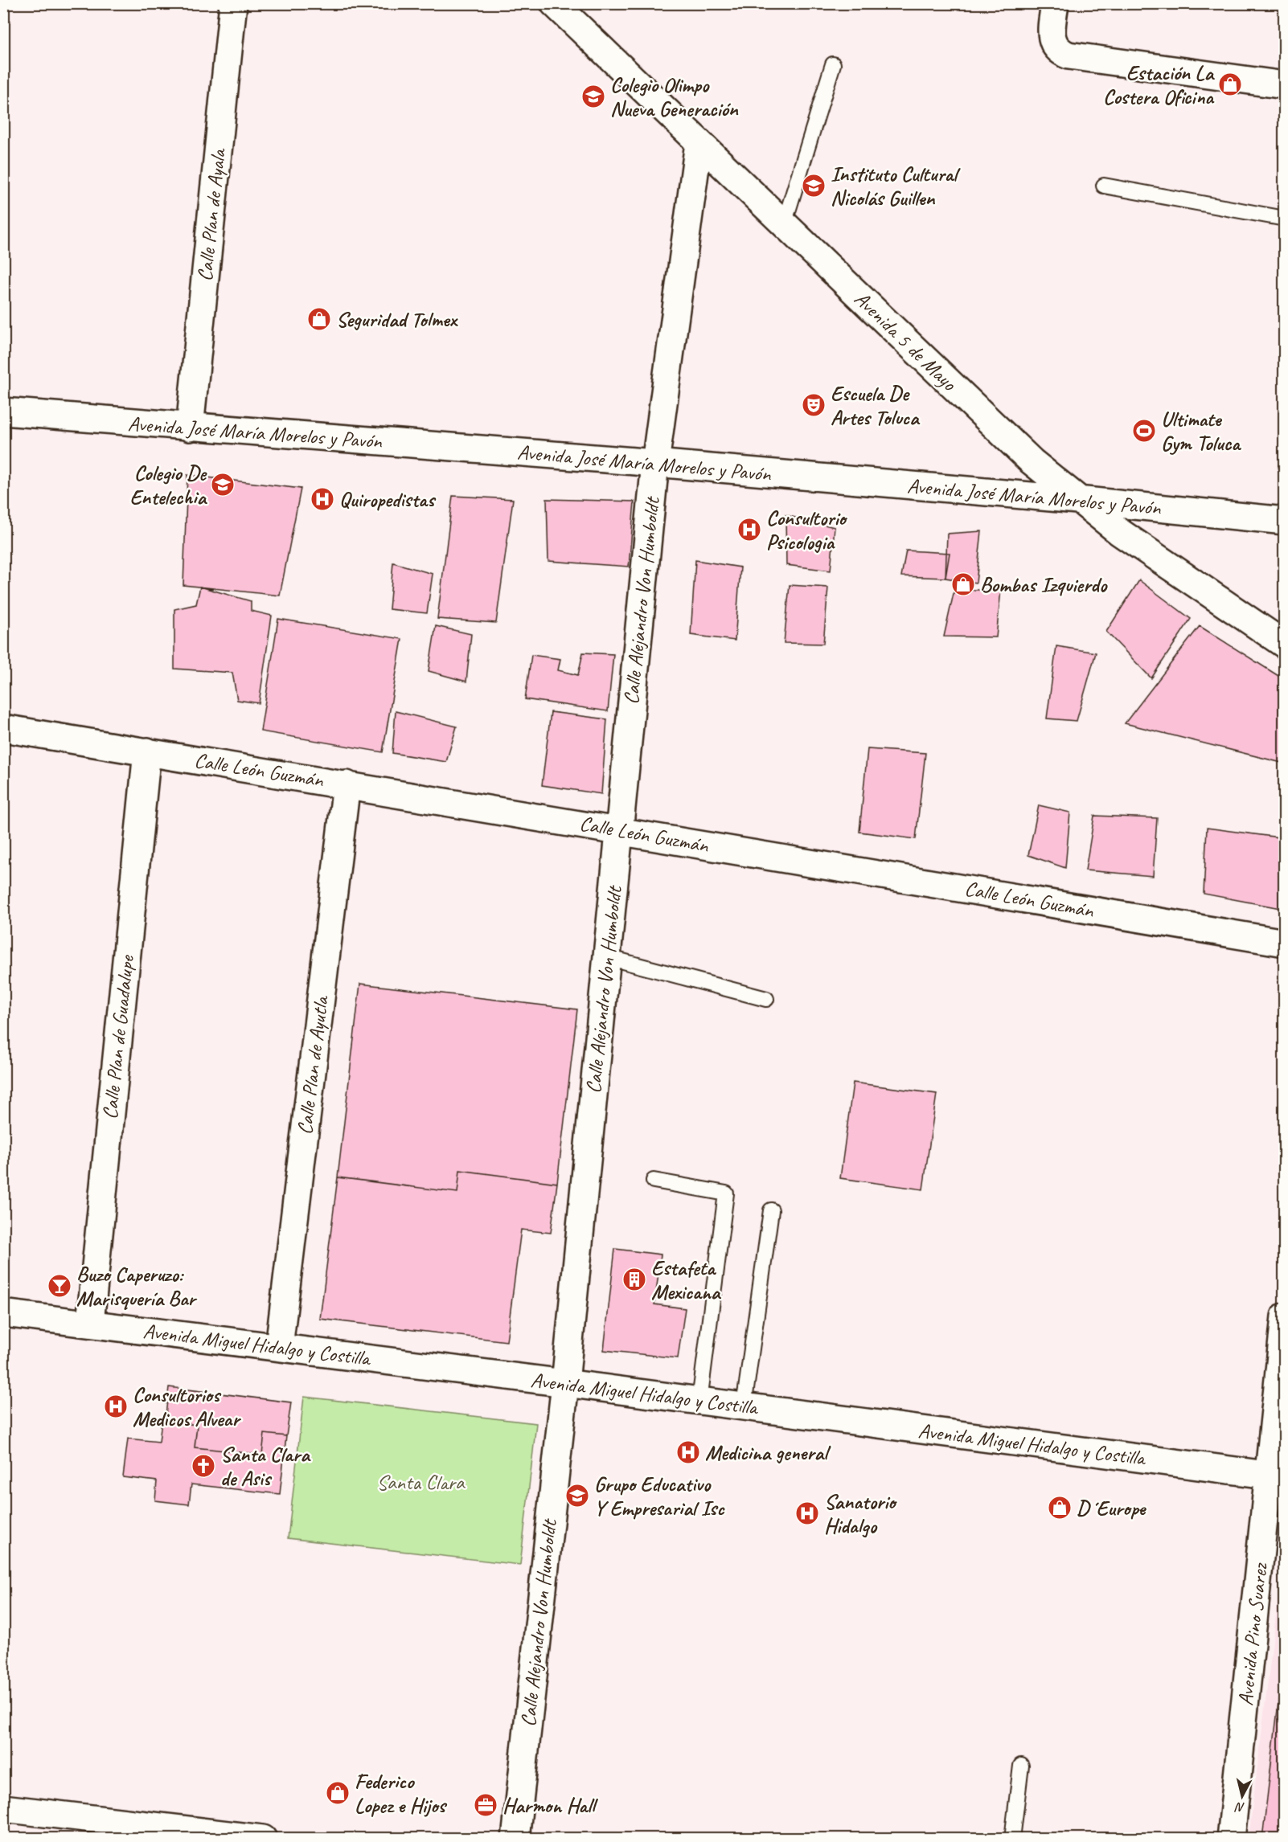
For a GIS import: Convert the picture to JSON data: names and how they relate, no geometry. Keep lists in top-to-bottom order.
{
  "streets": {
    "street": [
      "Calle Plan de Ayala",
      "Avenida 5 de Mayo",
      "Avenida José María Morelos y Pavón",
      "Calle Alejandro Von Humboldt",
      "Calle León Guzmán",
      "Calle Plan de Guadalupe",
      "Calle Plan de Ayutla",
      "Avenida Miguel Hidalgo y Costilla",
      "Avenida Pino Suarez"
    ]
  },
  "crossings": [
    ["Calle Plan de Ayala", "Avenida José María Morelos y Pavón"],
    ["Avenida 5 de Mayo", "Avenida José María Morelos y Pavón"],
    ["Avenida 5 de Mayo", "Calle Alejandro Von Humboldt"],
    ["Avenida José María Morelos y Pavón", "Calle Alejandro Von Humboldt"],
    ["Calle Alejandro Von Humboldt", "Calle León Guzmán"],
    ["Calle Alejandro Von Humboldt", "Avenida Miguel Hidalgo y Costilla"],
    ["Calle León Guzmán", "Calle Plan de Guadalupe"],
    ["Calle León Guzmán", "Calle Plan de Ayutla"],
    ["Calle Plan de Guadalupe", "Avenida Miguel Hidalgo y Costilla"],
    ["Calle Plan de Ayutla", "Avenida Miguel Hidalgo y Costilla"],
    ["Avenida Miguel Hidalgo y Costilla", "Avenida Pino Suarez"]
  ],
  "parks": ["Santa Clara"],
  "places": {
    "shop": [
      "Estación La Costera Oficina",
      "Seguridad Tolmex",
      "Bombas Izquierdo",
      "D´Europe",
      "Federico Lopez e Hijos"
    ],
    "school or university": [
      "Colegio Olimpo Nueva Generación",
      "Instituto Cultural Nicolás Guillen",
      "Colegio De Entelechia",
      "Grupo Educativo Y Empresarial Isc"
    ],
    "theatre": ["Escuela De Artes Toluca"],
    "sports": ["Ultimate Gym Toluca"],
    "hospital": [
      "Quiropedistas",
      "Consultorio Psicologia",
      "Consultorios Medicos Alvear",
      "Medicina general",
      "Sanatorio Hidalgo"
    ],
    "building": ["Estafeta Mexicana"],
    "bar": ["Buzo Caperuzo: Marisquería Bar"],
    "church": ["Santa Clara de Asis"],
    "office": ["Harmon Hall"]
  },
  "north": "bottom"
}
